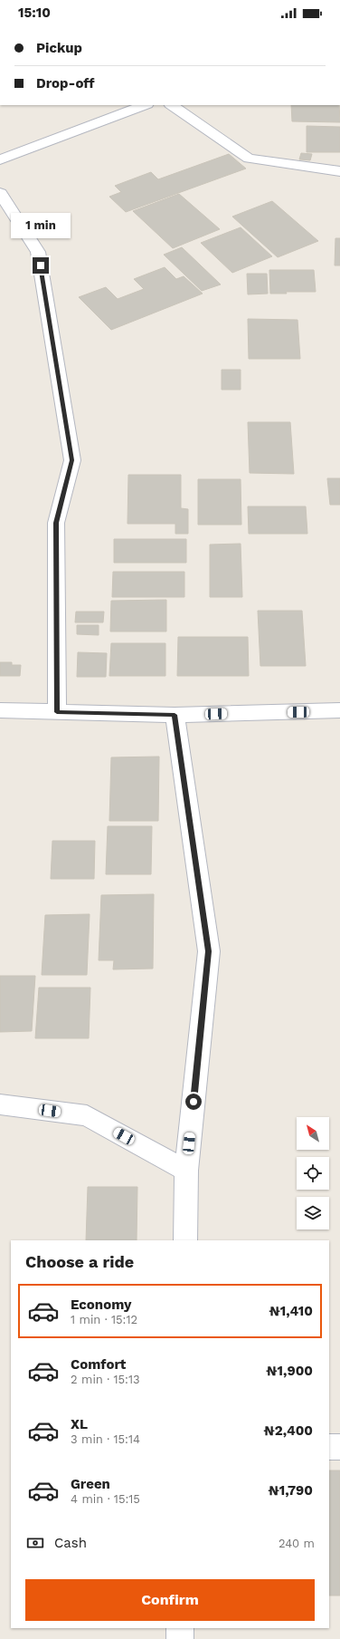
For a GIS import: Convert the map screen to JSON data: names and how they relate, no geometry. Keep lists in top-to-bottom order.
{
  "north": "top left",
  "page": {
    "status": "15:10",
    "banner": ["Pickup", "Drop-off"],
    "bubble": "1 min",
    "heading": "Choose a ride",
    "list": [
      {
        "name": "Economy",
        "note": "1 min · 15:12",
        "value": "₦1,410"
      },
      {
        "name": "Comfort",
        "note": "2 min · 15:13",
        "value": "₦1,900"
      },
      {
        "name": "XL",
        "note": "3 min · 15:14",
        "value": "₦2,400"
      },
      {
        "name": "Green",
        "note": "4 min · 15:15",
        "value": "₦1,790"
      }
    ],
    "pay": ["Cash", "240 m"],
    "buttons": "Confirm"
  }
}
